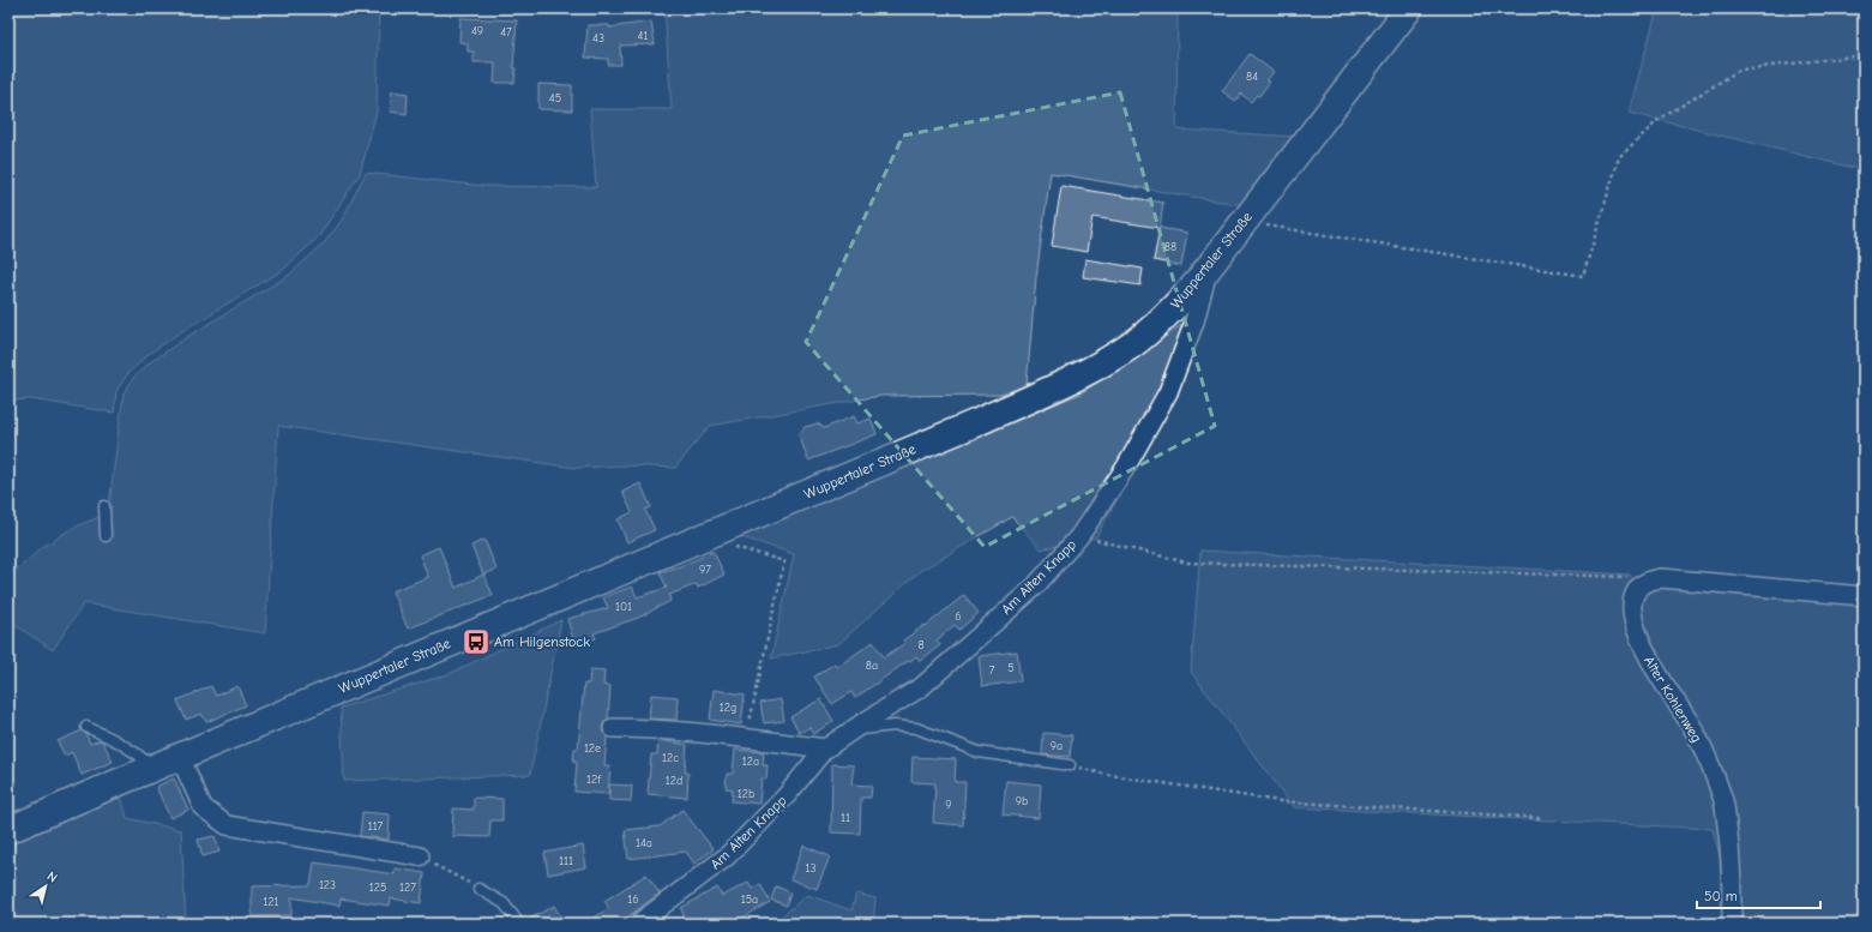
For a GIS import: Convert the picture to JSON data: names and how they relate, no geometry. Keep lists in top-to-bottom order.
{
  "streets": {
    "main road": ["Wuppertaler Straße"],
    "street": ["Am Alten Knapp", "Alter Kohlenweg"]
  },
  "crossings": [
    ["Wuppertaler Straße", "Am Alten Knapp"]
  ],
  "places": {
    "bus stop": ["Am Hilgenstock"]
  },
  "house_numbers": [
    "49",
    "47",
    "41",
    "43",
    "84",
    "45",
    "88",
    "97",
    "101",
    "6",
    "8",
    "8a",
    "5",
    "7",
    "12g",
    "9a",
    "12e",
    "12c",
    "12a",
    "12f",
    "12d",
    "12b",
    "9b",
    "9",
    "11",
    "117",
    "14a",
    "111",
    "13",
    "123",
    "125",
    "127",
    "16",
    "15a",
    "121"
  ],
  "scale_bar": "50 m",
  "north": "top right"
}
